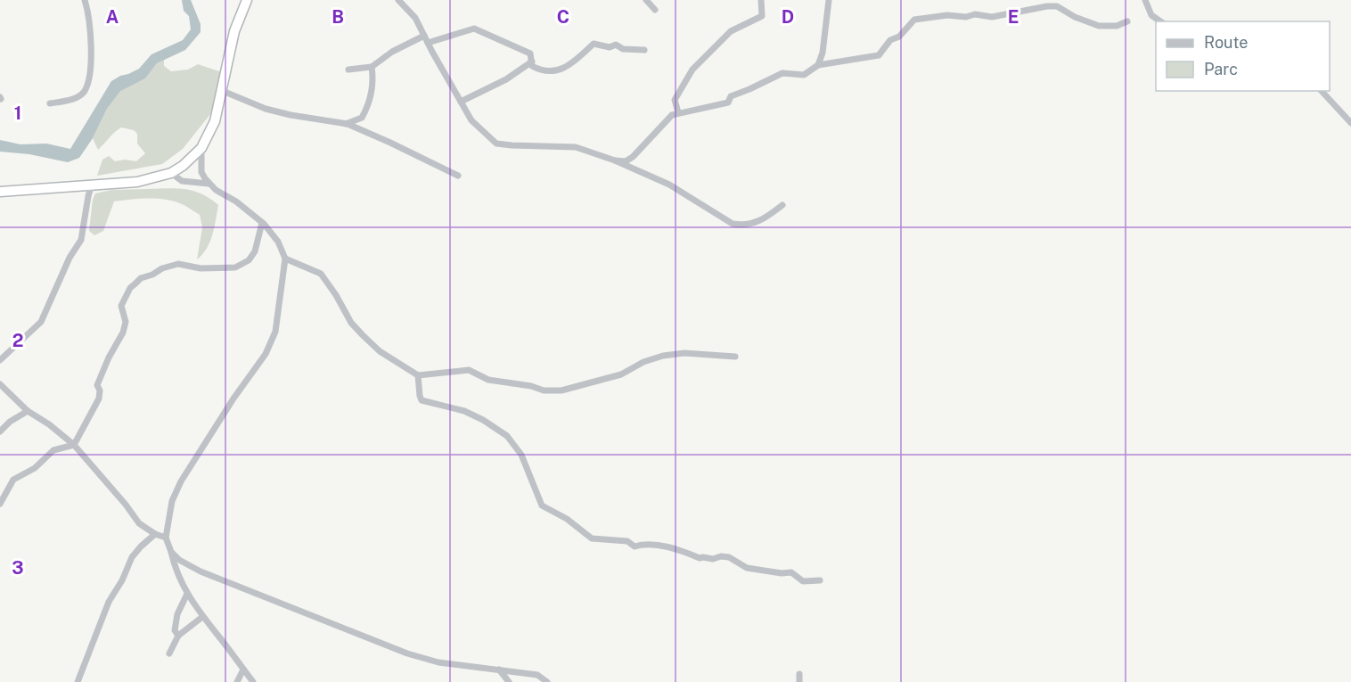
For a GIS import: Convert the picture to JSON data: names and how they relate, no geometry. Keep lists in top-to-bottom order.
{
  "legend": ["Route", "Parc"],
  "grid": {
    "columns": [
      "A",
      "B",
      "C",
      "D",
      "E"
    ],
    "rows": ["1", "2", "3"]
  }
}
